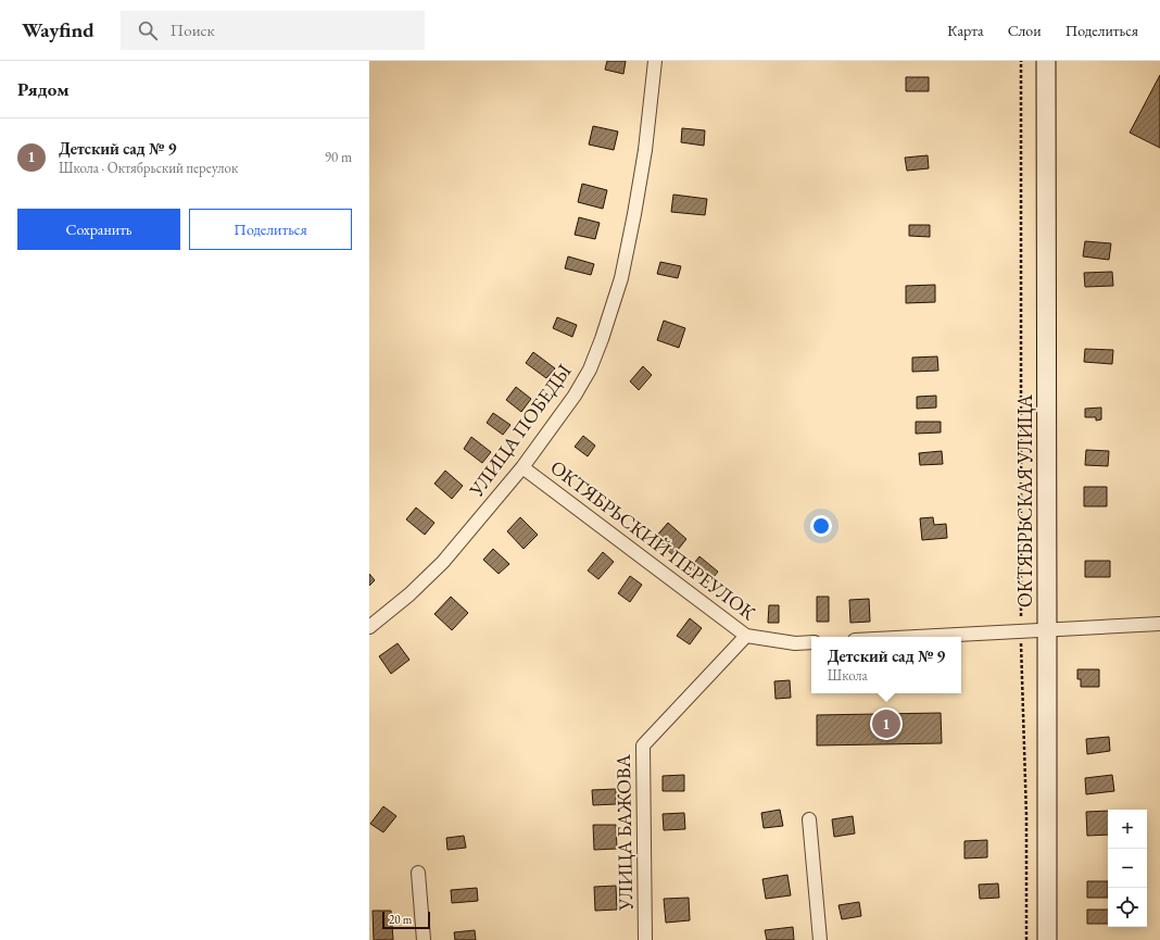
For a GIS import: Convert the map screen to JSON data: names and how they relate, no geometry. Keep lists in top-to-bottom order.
{
  "streets": {
    "main road": ["ОКТЯБРЬСКАЯ УЛИЦА"],
    "street": ["УЛИЦА ПОБЕДЫ", "ОКТЯБРЬСКИЙ ПЕРЕУЛОК", "УЛИЦА БАЖОВА"]
  },
  "crossings": [
    ["УЛИЦА ПОБЕДЫ", "ОКТЯБРЬСКИЙ ПЕРЕУЛОК"],
    ["ОКТЯБРЬСКИЙ ПЕРЕУЛОК", "УЛИЦА БАЖОВА"]
  ],
  "scale_bar": "20 m",
  "page": {
    "header": "Wayfind",
    "search": "Поиск",
    "nav": ["Карта", "Слои", "Поделиться"],
    "heading": "Рядом",
    "list": [
      {
        "mark": "1",
        "name": "Детский сад № 9",
        "note": "Школа · Октябрьский переулок",
        "value": "90 m"
      }
    ],
    "buttons": ["Сохранить", "Поделиться"],
    "popup": ["Детский сад № 9", "Школа"],
    "pins": "1",
    "map_buttons": ["+", "−"],
    "scale": "20 m"
  }
}
